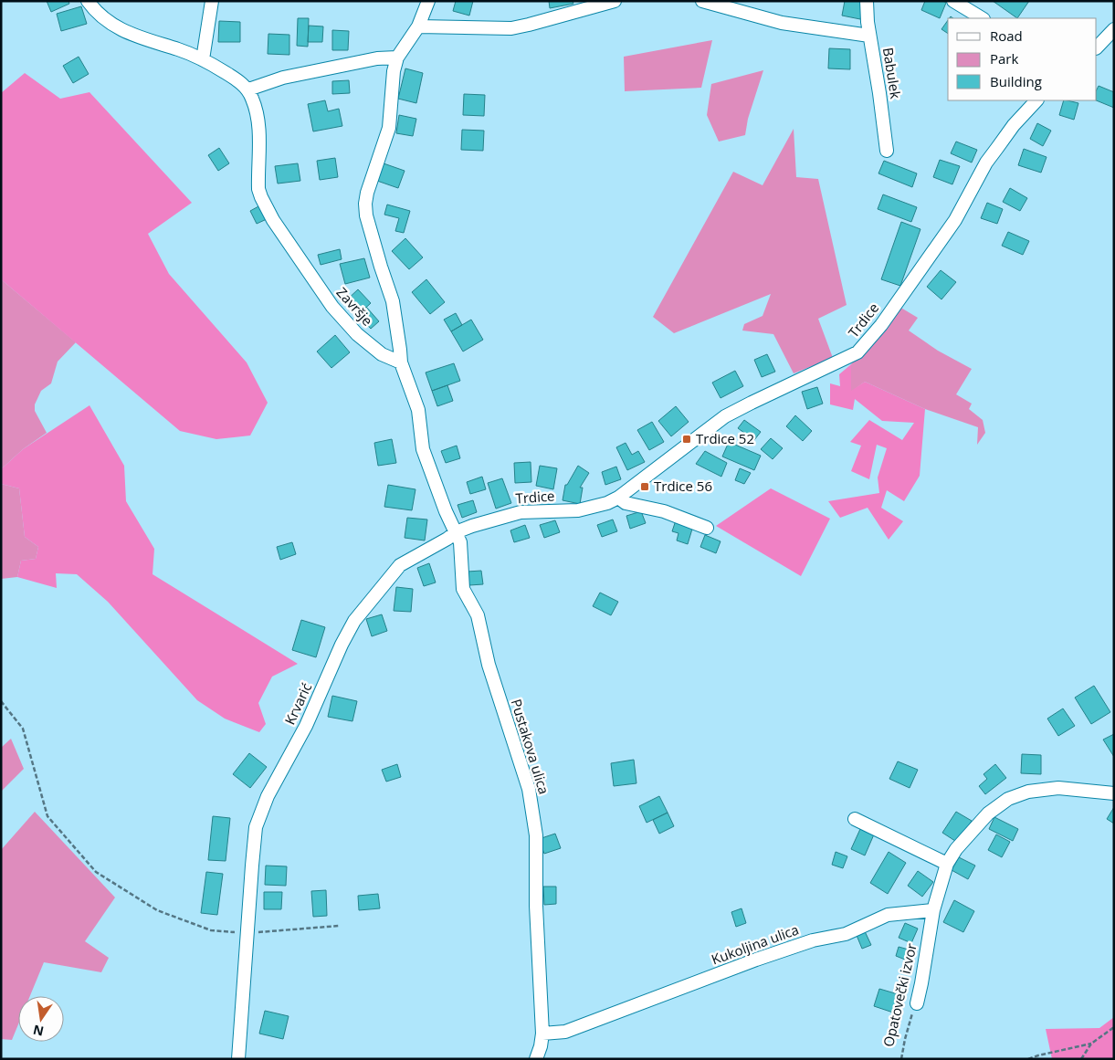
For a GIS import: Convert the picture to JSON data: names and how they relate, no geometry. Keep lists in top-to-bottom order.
{
  "streets": {
    "street": [
      "Babulek",
      "Završje",
      "Trdice",
      "Krvarić",
      "Pustakova ulica",
      "Kukoljina ulica",
      "Opatovečki izvor"
    ]
  },
  "crossings": [
    ["Trdice", "Krvarić"],
    ["Trdice", "Pustakova ulica"],
    ["Krvarić", "Pustakova ulica"],
    ["Pustakova ulica", "Kukoljina ulica"],
    ["Kukoljina ulica", "Opatovečki izvor"]
  ],
  "places": {
    "transit": ["Trdice 52", "Trdice 56"]
  },
  "legend": ["Road", "Park", "Building"],
  "north": "bottom"
}
